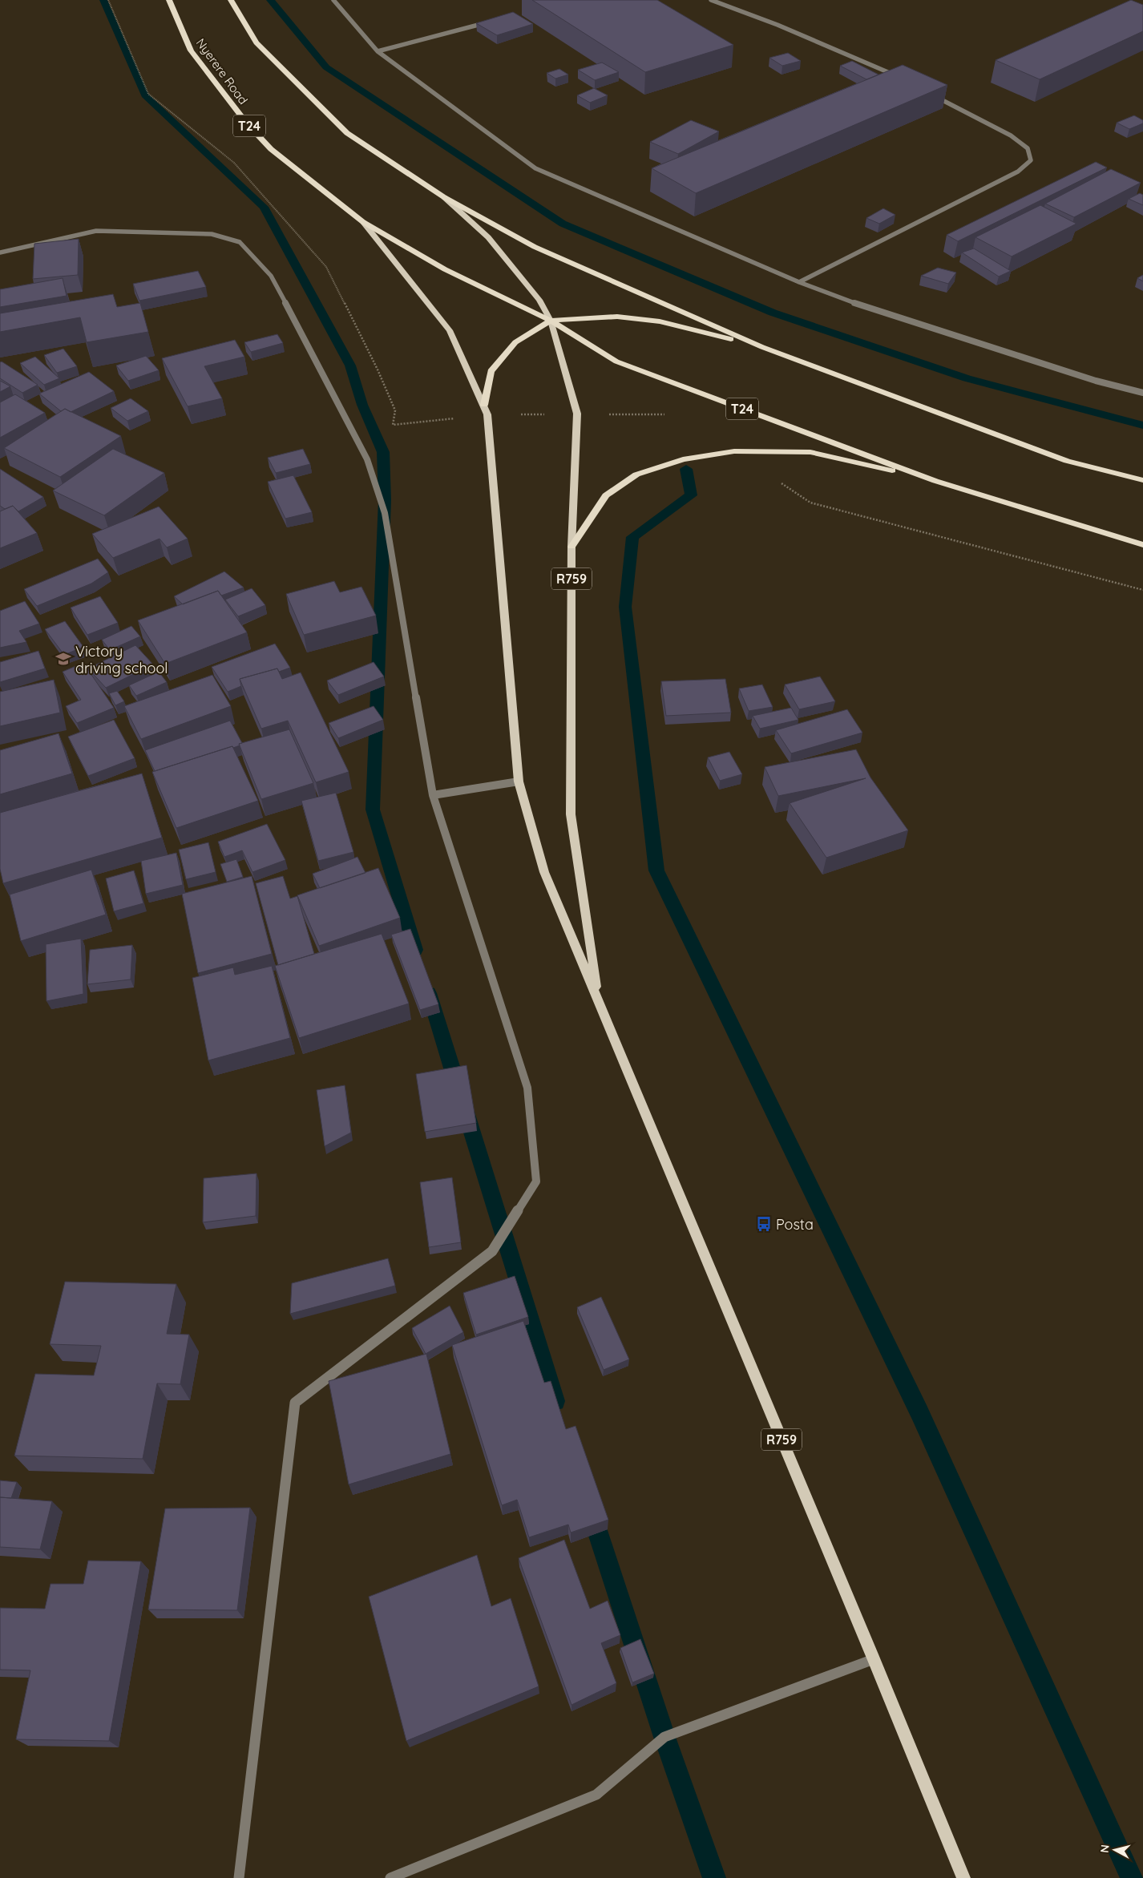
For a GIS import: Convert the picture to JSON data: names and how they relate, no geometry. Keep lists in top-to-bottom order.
{
  "streets": {
    "highway": ["Nyerere Road", "T24"],
    "main road": ["R759"]
  },
  "crossings": [
    ["Nyerere Road", "T24"],
    ["Nyerere Road", "R759"],
    ["T24", "R759"]
  ],
  "places": {
    "school or university": ["Victory driving school"],
    "bus stop": ["Posta"]
  },
  "north": "left"
}
